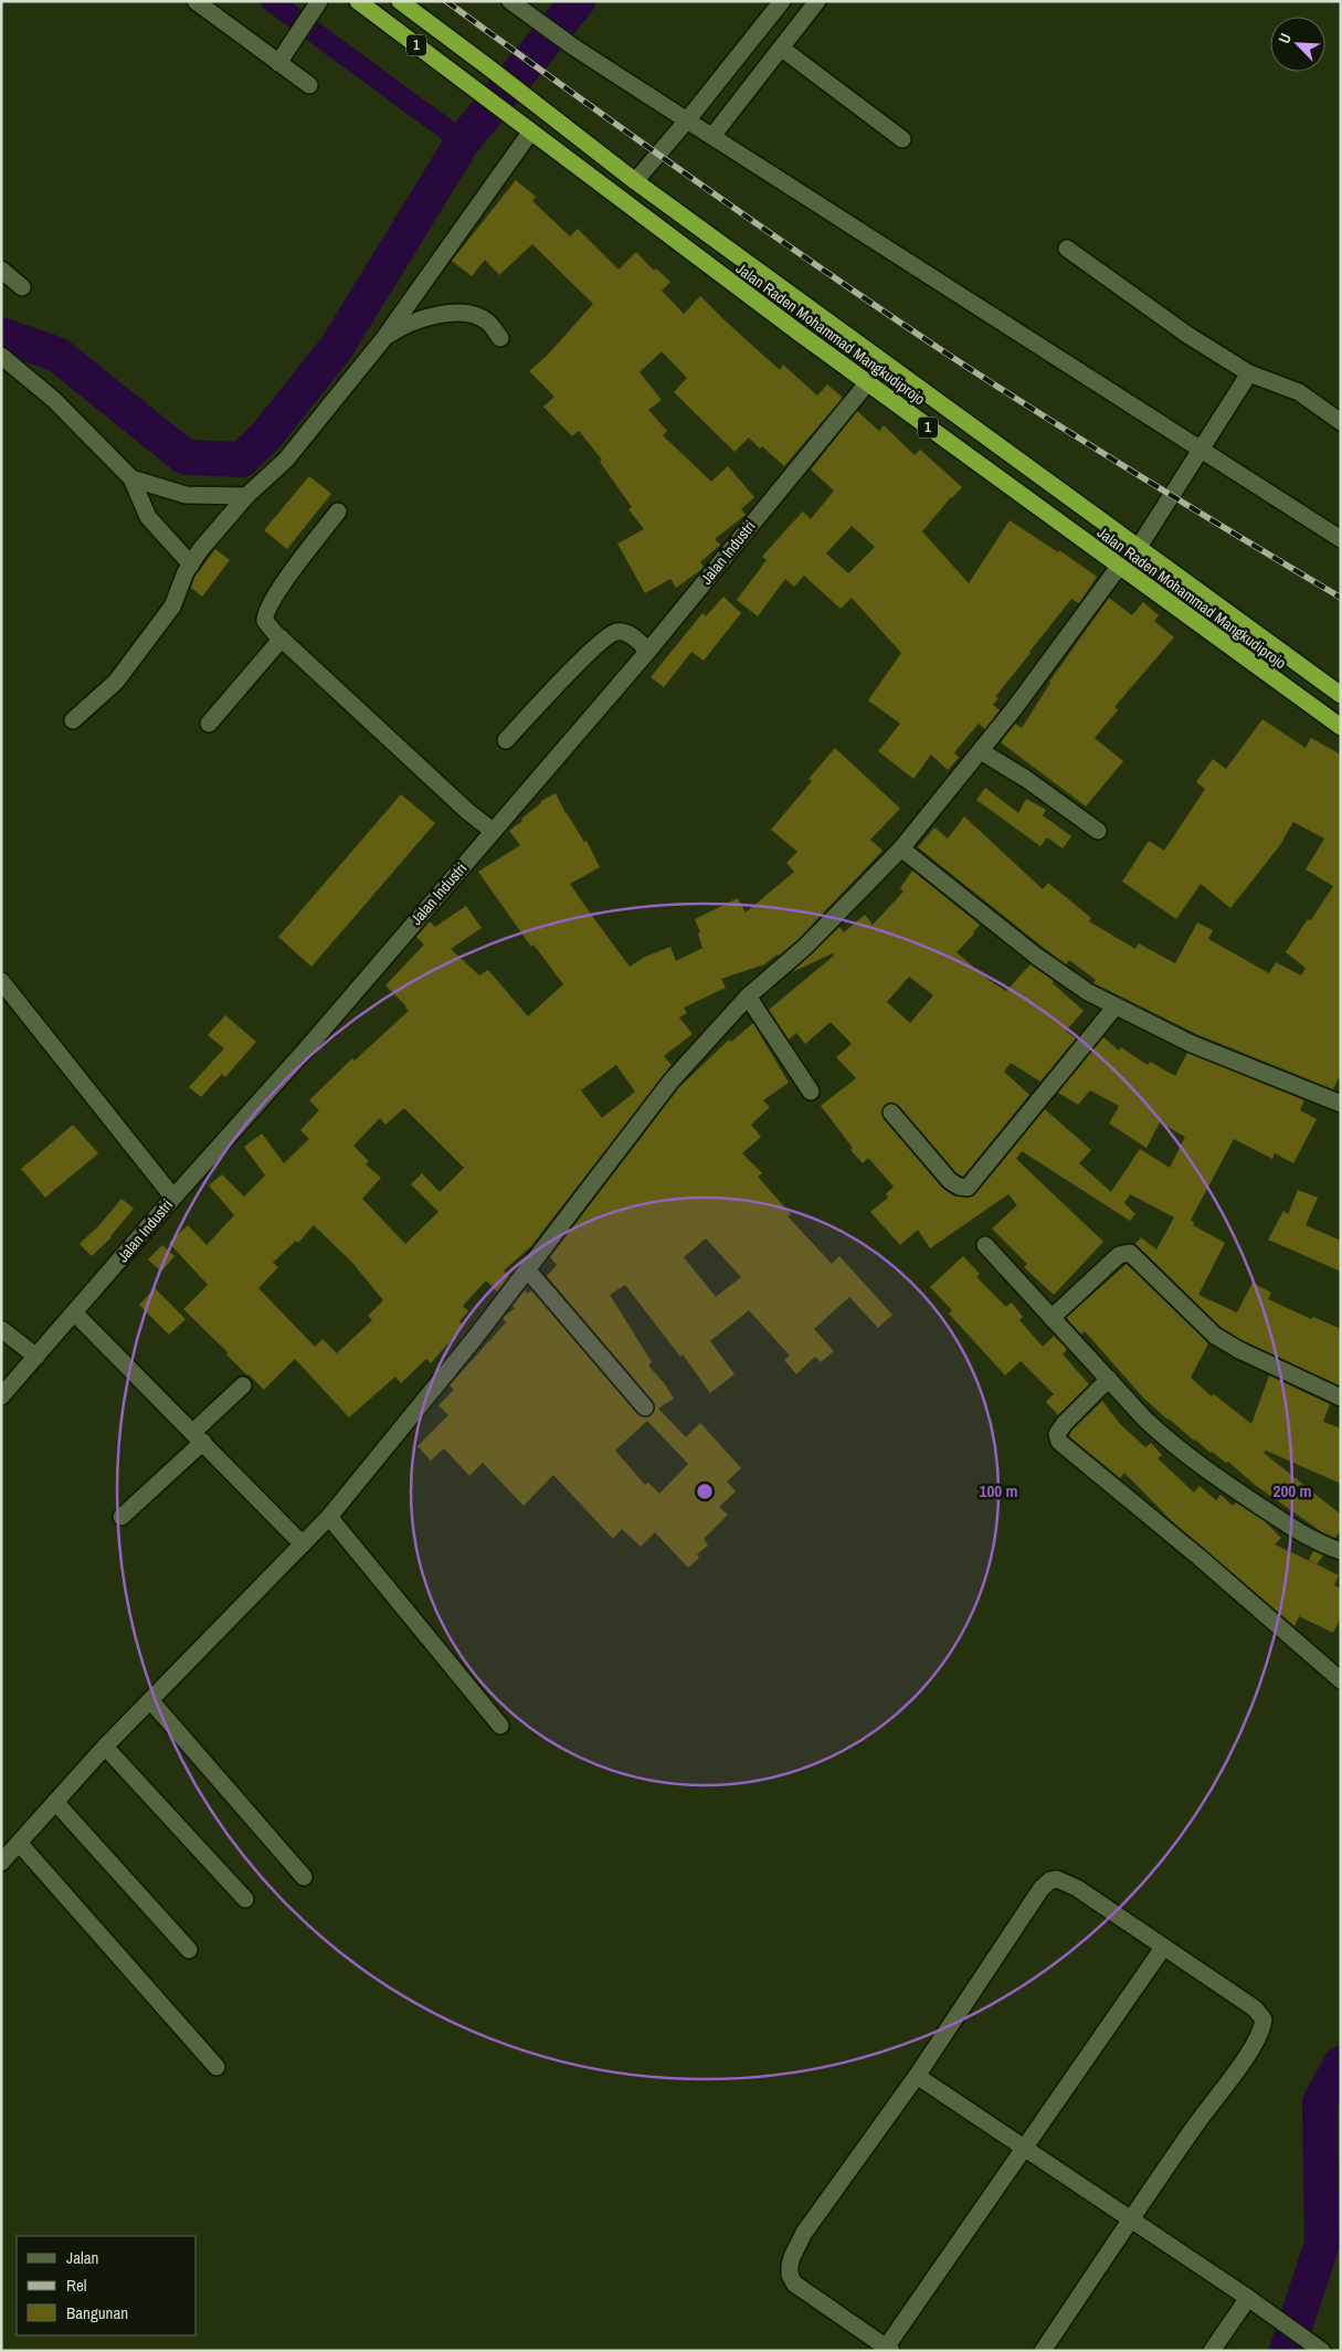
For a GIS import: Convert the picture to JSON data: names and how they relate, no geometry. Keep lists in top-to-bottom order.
{
  "streets": {
    "highway": ["1", "Jalan Raden Mohammad Mangkudiprojo"],
    "street": ["Jalan Industri"]
  },
  "crossings": [
    ["Jalan Raden Mohammad Mangkudiprojo", "Jalan Industri"]
  ],
  "legend": ["Jalan", "Rel", "Bangunan"],
  "north": "top left",
  "rings": ["100 m", "200 m"]
}
